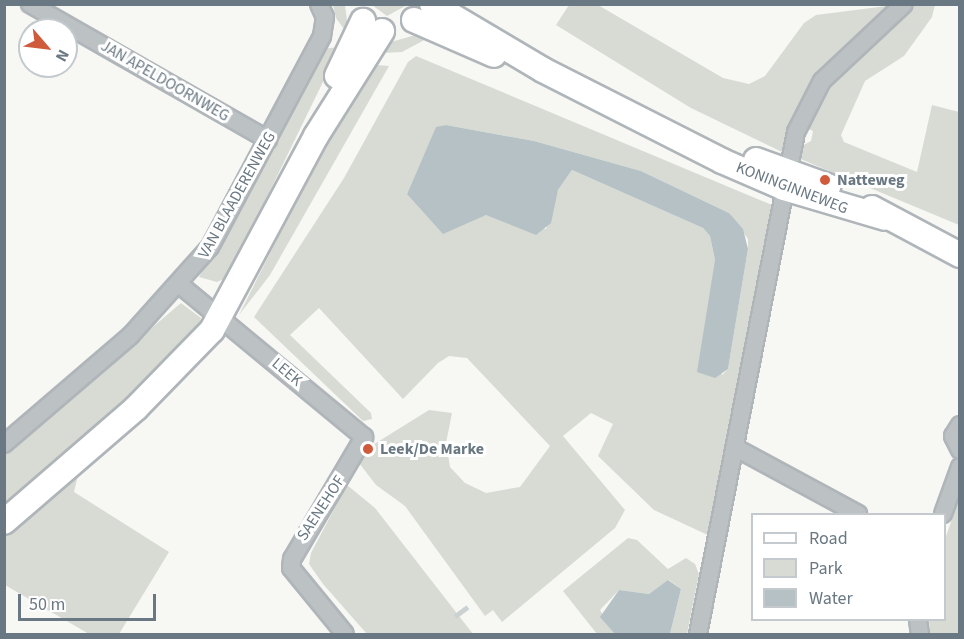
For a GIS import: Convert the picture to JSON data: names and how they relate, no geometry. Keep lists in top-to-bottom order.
{
  "streets": {
    "street": [
      "JAN APELDOORNWEG",
      "KONINGINNEWEG",
      "VAN BLAADERENWEG",
      "LEEK",
      "SAENEHOF"
    ]
  },
  "crossings": [
    ["JAN APELDOORNWEG", "VAN BLAADERENWEG"],
    ["VAN BLAADERENWEG", "LEEK"],
    ["LEEK", "SAENEHOF"]
  ],
  "places": ["Natteweg", "Leek/De Marke"],
  "legend": ["Road", "Park", "Water"],
  "scale_bar": "50 m",
  "north": "bottom right"
}
